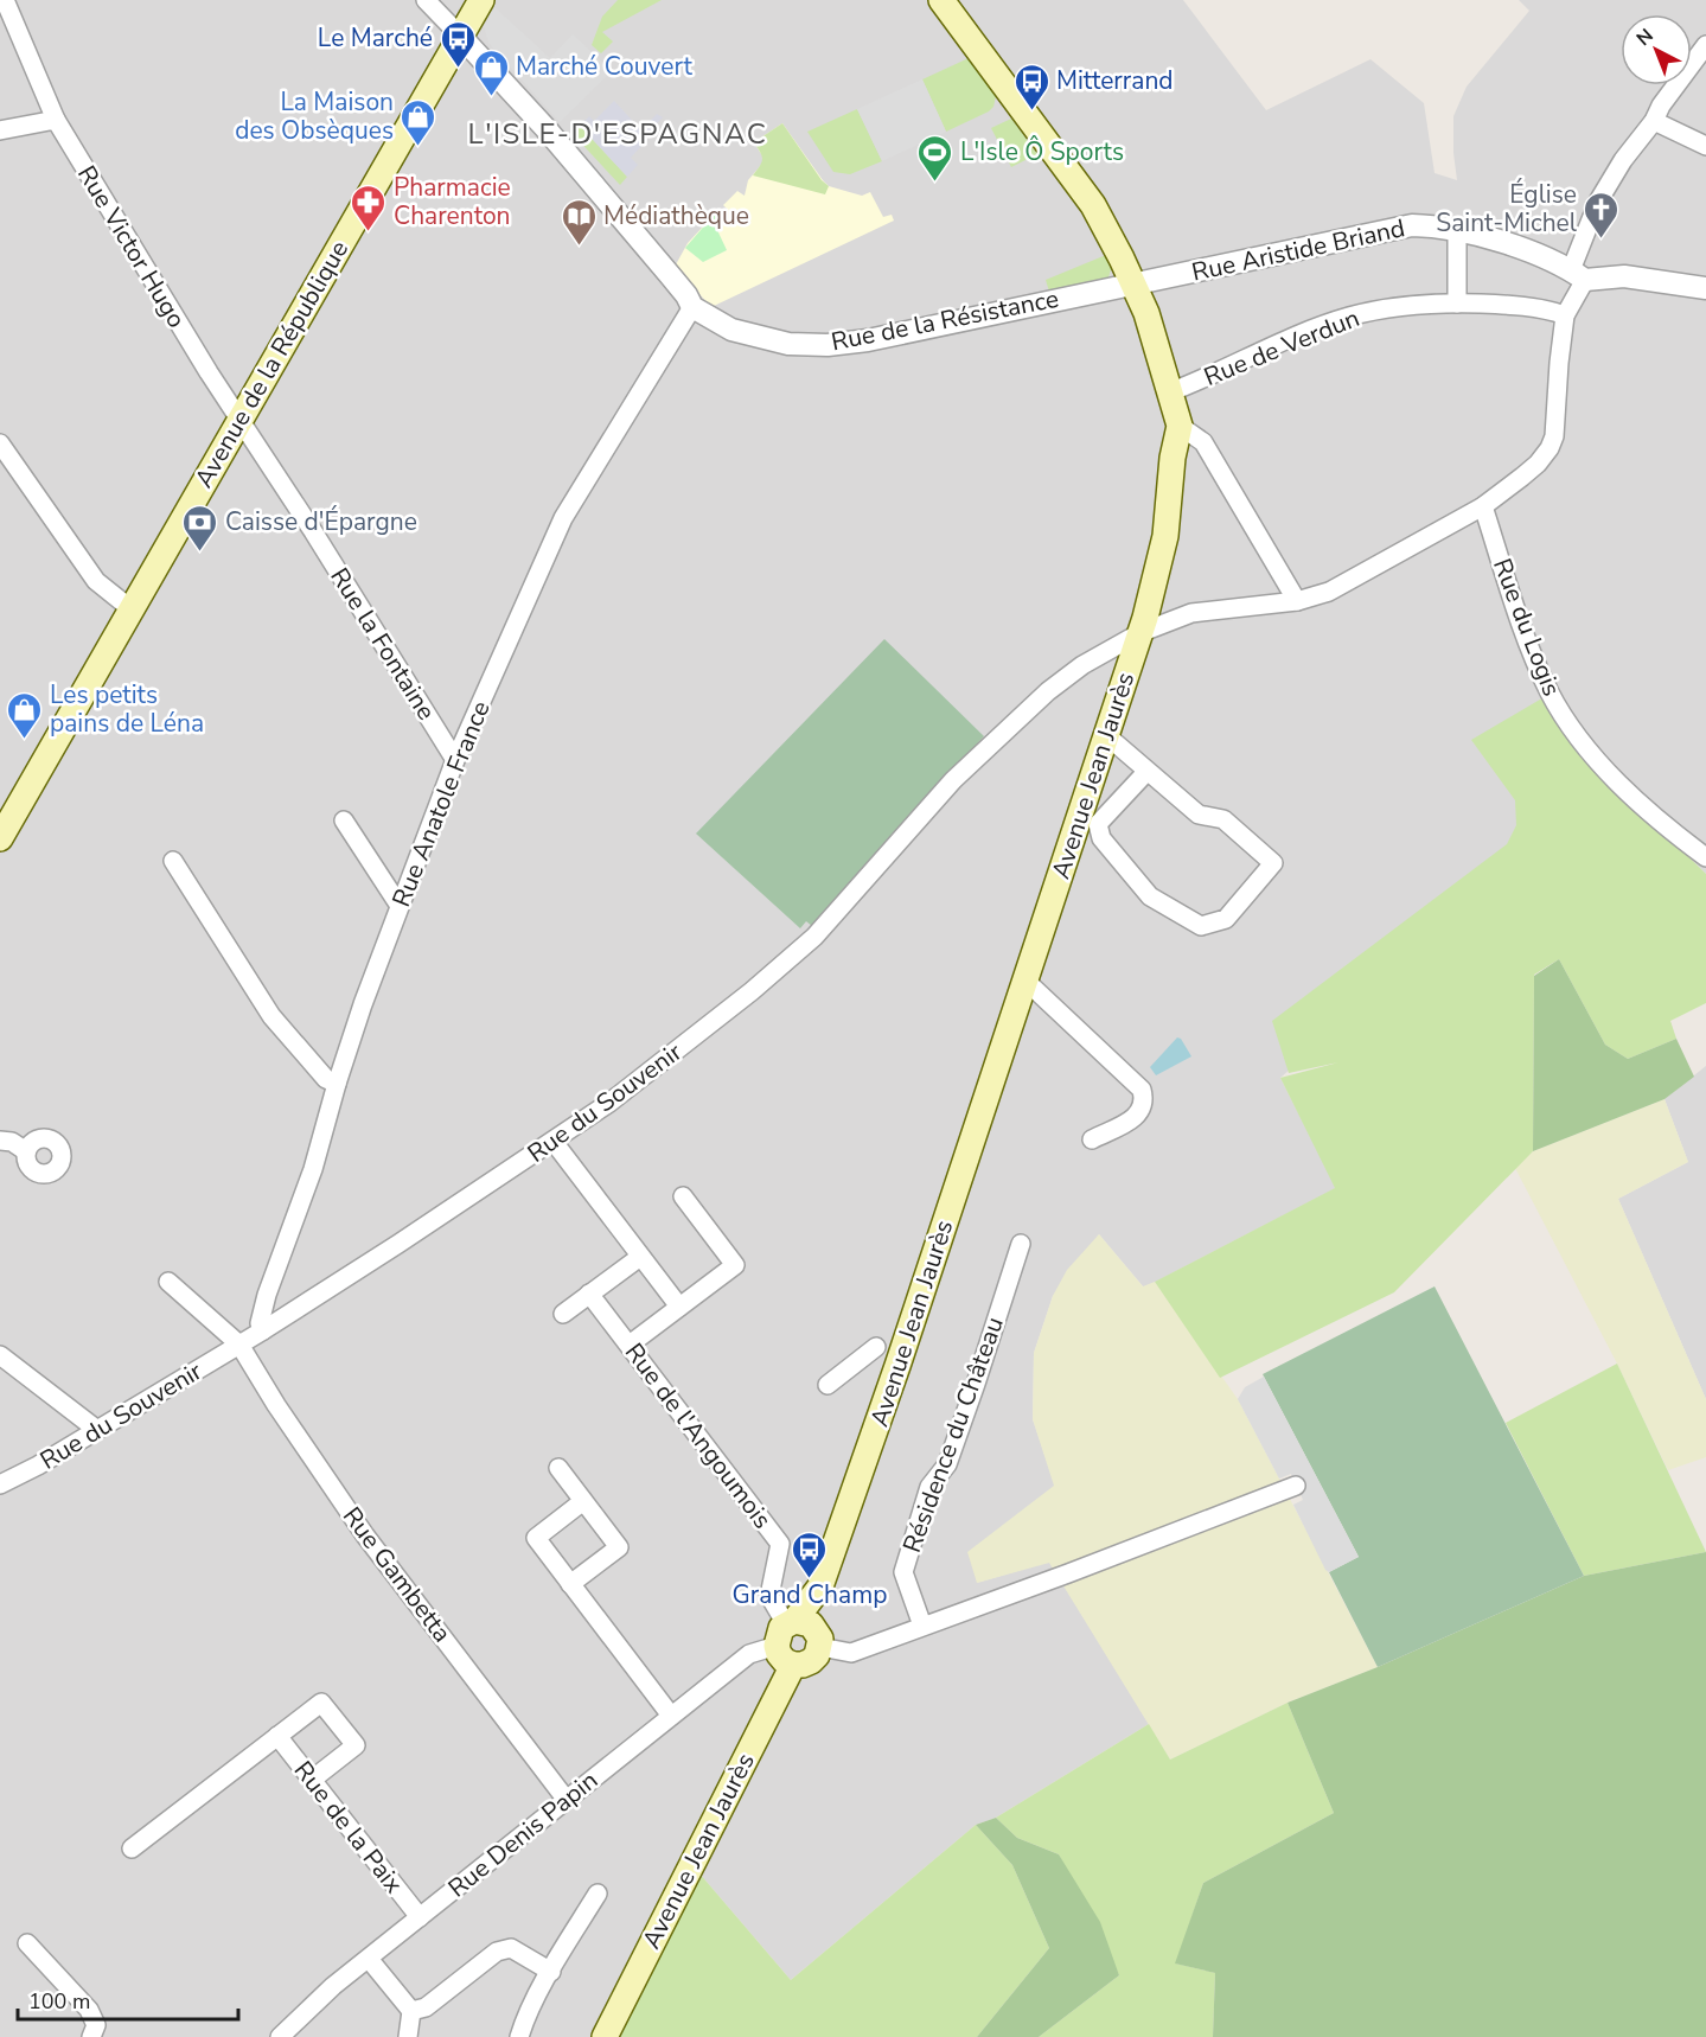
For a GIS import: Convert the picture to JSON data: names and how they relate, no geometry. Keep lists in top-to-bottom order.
{
  "streets": {
    "main road": ["Avenue de la République", "Avenue Jean Jaurès"],
    "street": [
      "Rue Victor Hugo",
      "Rue Aristide Briand",
      "Rue de la Résistance",
      "Rue de Verdun",
      "Rue du Logis",
      "Rue la Fontaine",
      "Rue Anatole France",
      "Rue du Souvenir",
      "Résidence du Château",
      "Rue de l'Angoumois",
      "Rue Gambetta",
      "Rue de la Paix",
      "Rue Denis Papin"
    ]
  },
  "crossings": [
    ["Rue Victor Hugo", "Avenue de la République"],
    ["Rue Victor Hugo", "Rue la Fontaine"],
    ["Rue Aristide Briand", "Rue de la Résistance"],
    ["Rue Aristide Briand", "Avenue Jean Jaurès"],
    ["Rue de la Résistance", "Avenue de la République"],
    ["Rue de la Résistance", "Avenue Jean Jaurès"],
    ["Rue de la Résistance", "Rue Anatole France"],
    ["Rue de Verdun", "Avenue Jean Jaurès"],
    ["Rue de Verdun", "Rue du Souvenir"],
    ["Avenue de la République", "Rue la Fontaine"],
    ["Rue du Logis", "Rue du Souvenir"],
    ["Rue la Fontaine", "Rue Anatole France"],
    ["Avenue Jean Jaurès", "Rue du Souvenir"],
    ["Avenue Jean Jaurès", "Rue de l'Angoumois"],
    ["Avenue Jean Jaurès", "Rue Denis Papin"],
    ["Rue Anatole France", "Rue du Souvenir"],
    ["Rue du Souvenir", "Rue Gambetta"],
    ["Rue de l'Angoumois", "Rue Denis Papin"],
    ["Rue Gambetta", "Rue Denis Papin"],
    ["Rue de la Paix", "Rue Denis Papin"]
  ],
  "districts": ["L'ISLE-D'ESPAGNAC"],
  "places": {
    "bus stop": ["Le Marché", "Mitterrand", "Grand Champ"],
    "shop": ["Marché Couvert", "La Maison des Obsèques", "Les petits pains de Léna"],
    "sports": ["L'Isle Ô Sports"],
    "pharmacy": ["Pharmacie Charenton"],
    "church": ["Église Saint-Michel"],
    "library": ["Médiathèque"],
    "bank": ["Caisse d'Épargne"]
  },
  "scale_bar": "100 m",
  "north": "top left"
}
